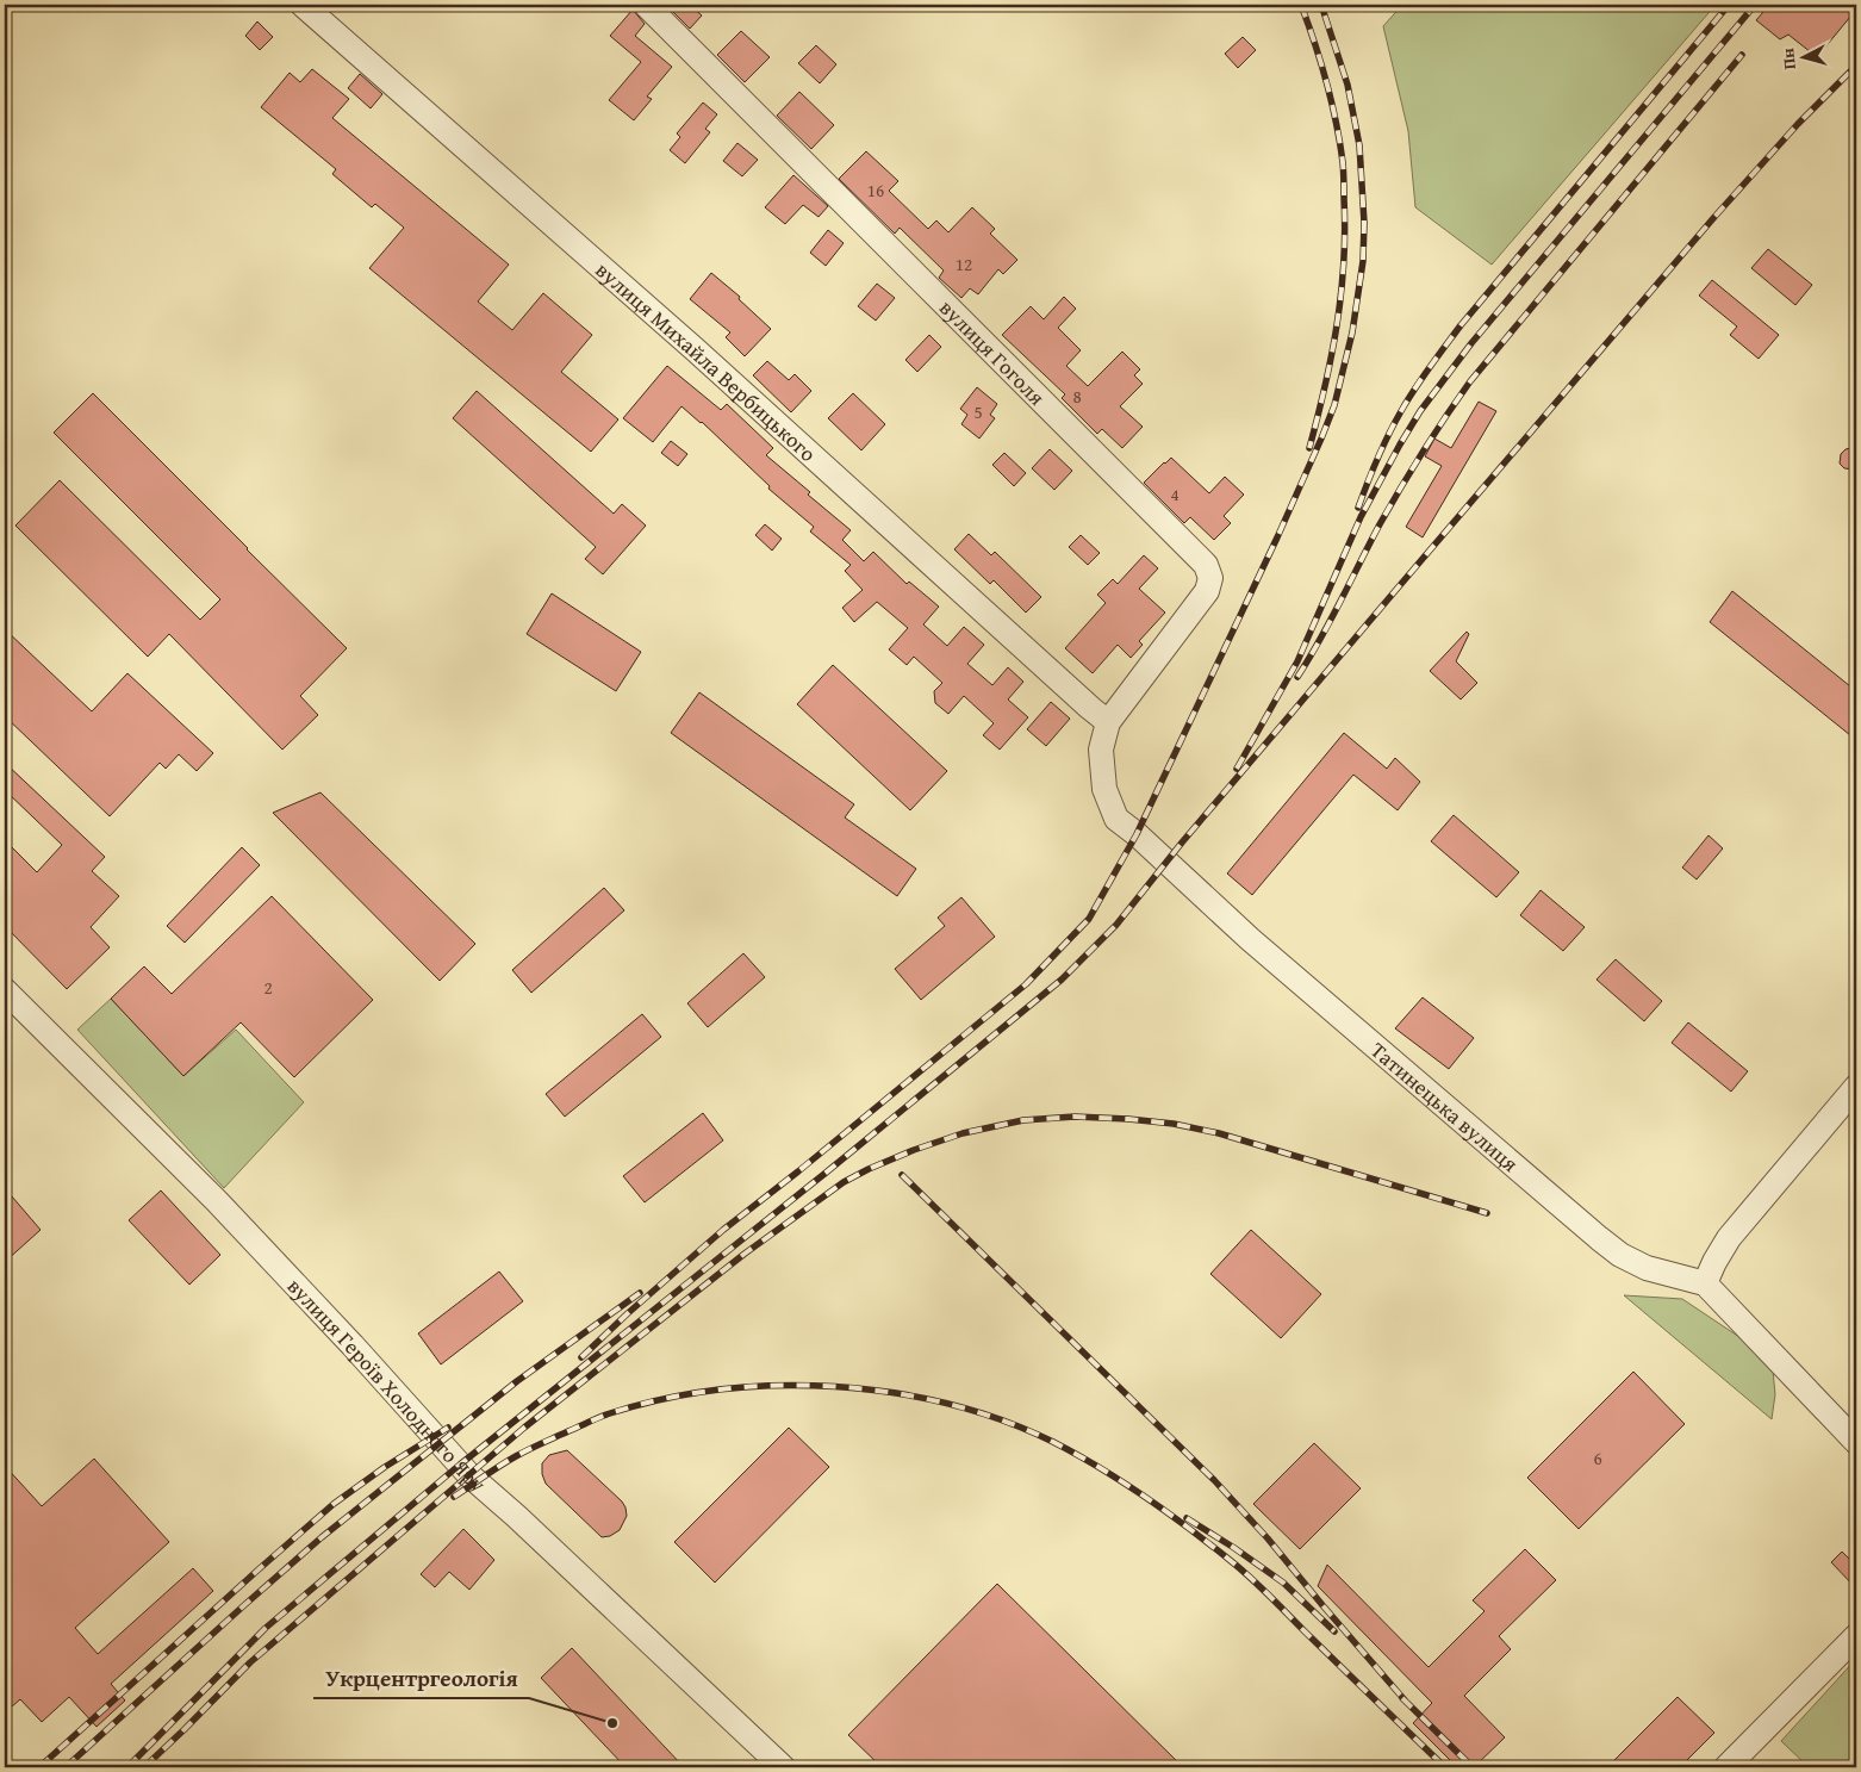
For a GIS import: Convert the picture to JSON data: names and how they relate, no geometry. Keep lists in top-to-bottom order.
{
  "streets": {
    "street": [
      "вулиця Гоголя",
      "вулиця Михайла Вербицького",
      "Татинецька вулиця",
      "вулиця Героїв Холодного Яру"
    ]
  },
  "crossings": [
    ["вулиця Гоголя", "вулиця Михайла Вербицького"],
    ["вулиця Гоголя", "Татинецька вулиця"],
    ["вулиця Михайла Вербицького", "Татинецька вулиця"]
  ],
  "places": ["Укрцентргеологія"],
  "house_numbers": [
    "16",
    "12",
    "8",
    "5",
    "4",
    "2",
    "6"
  ],
  "north": "left"
}
